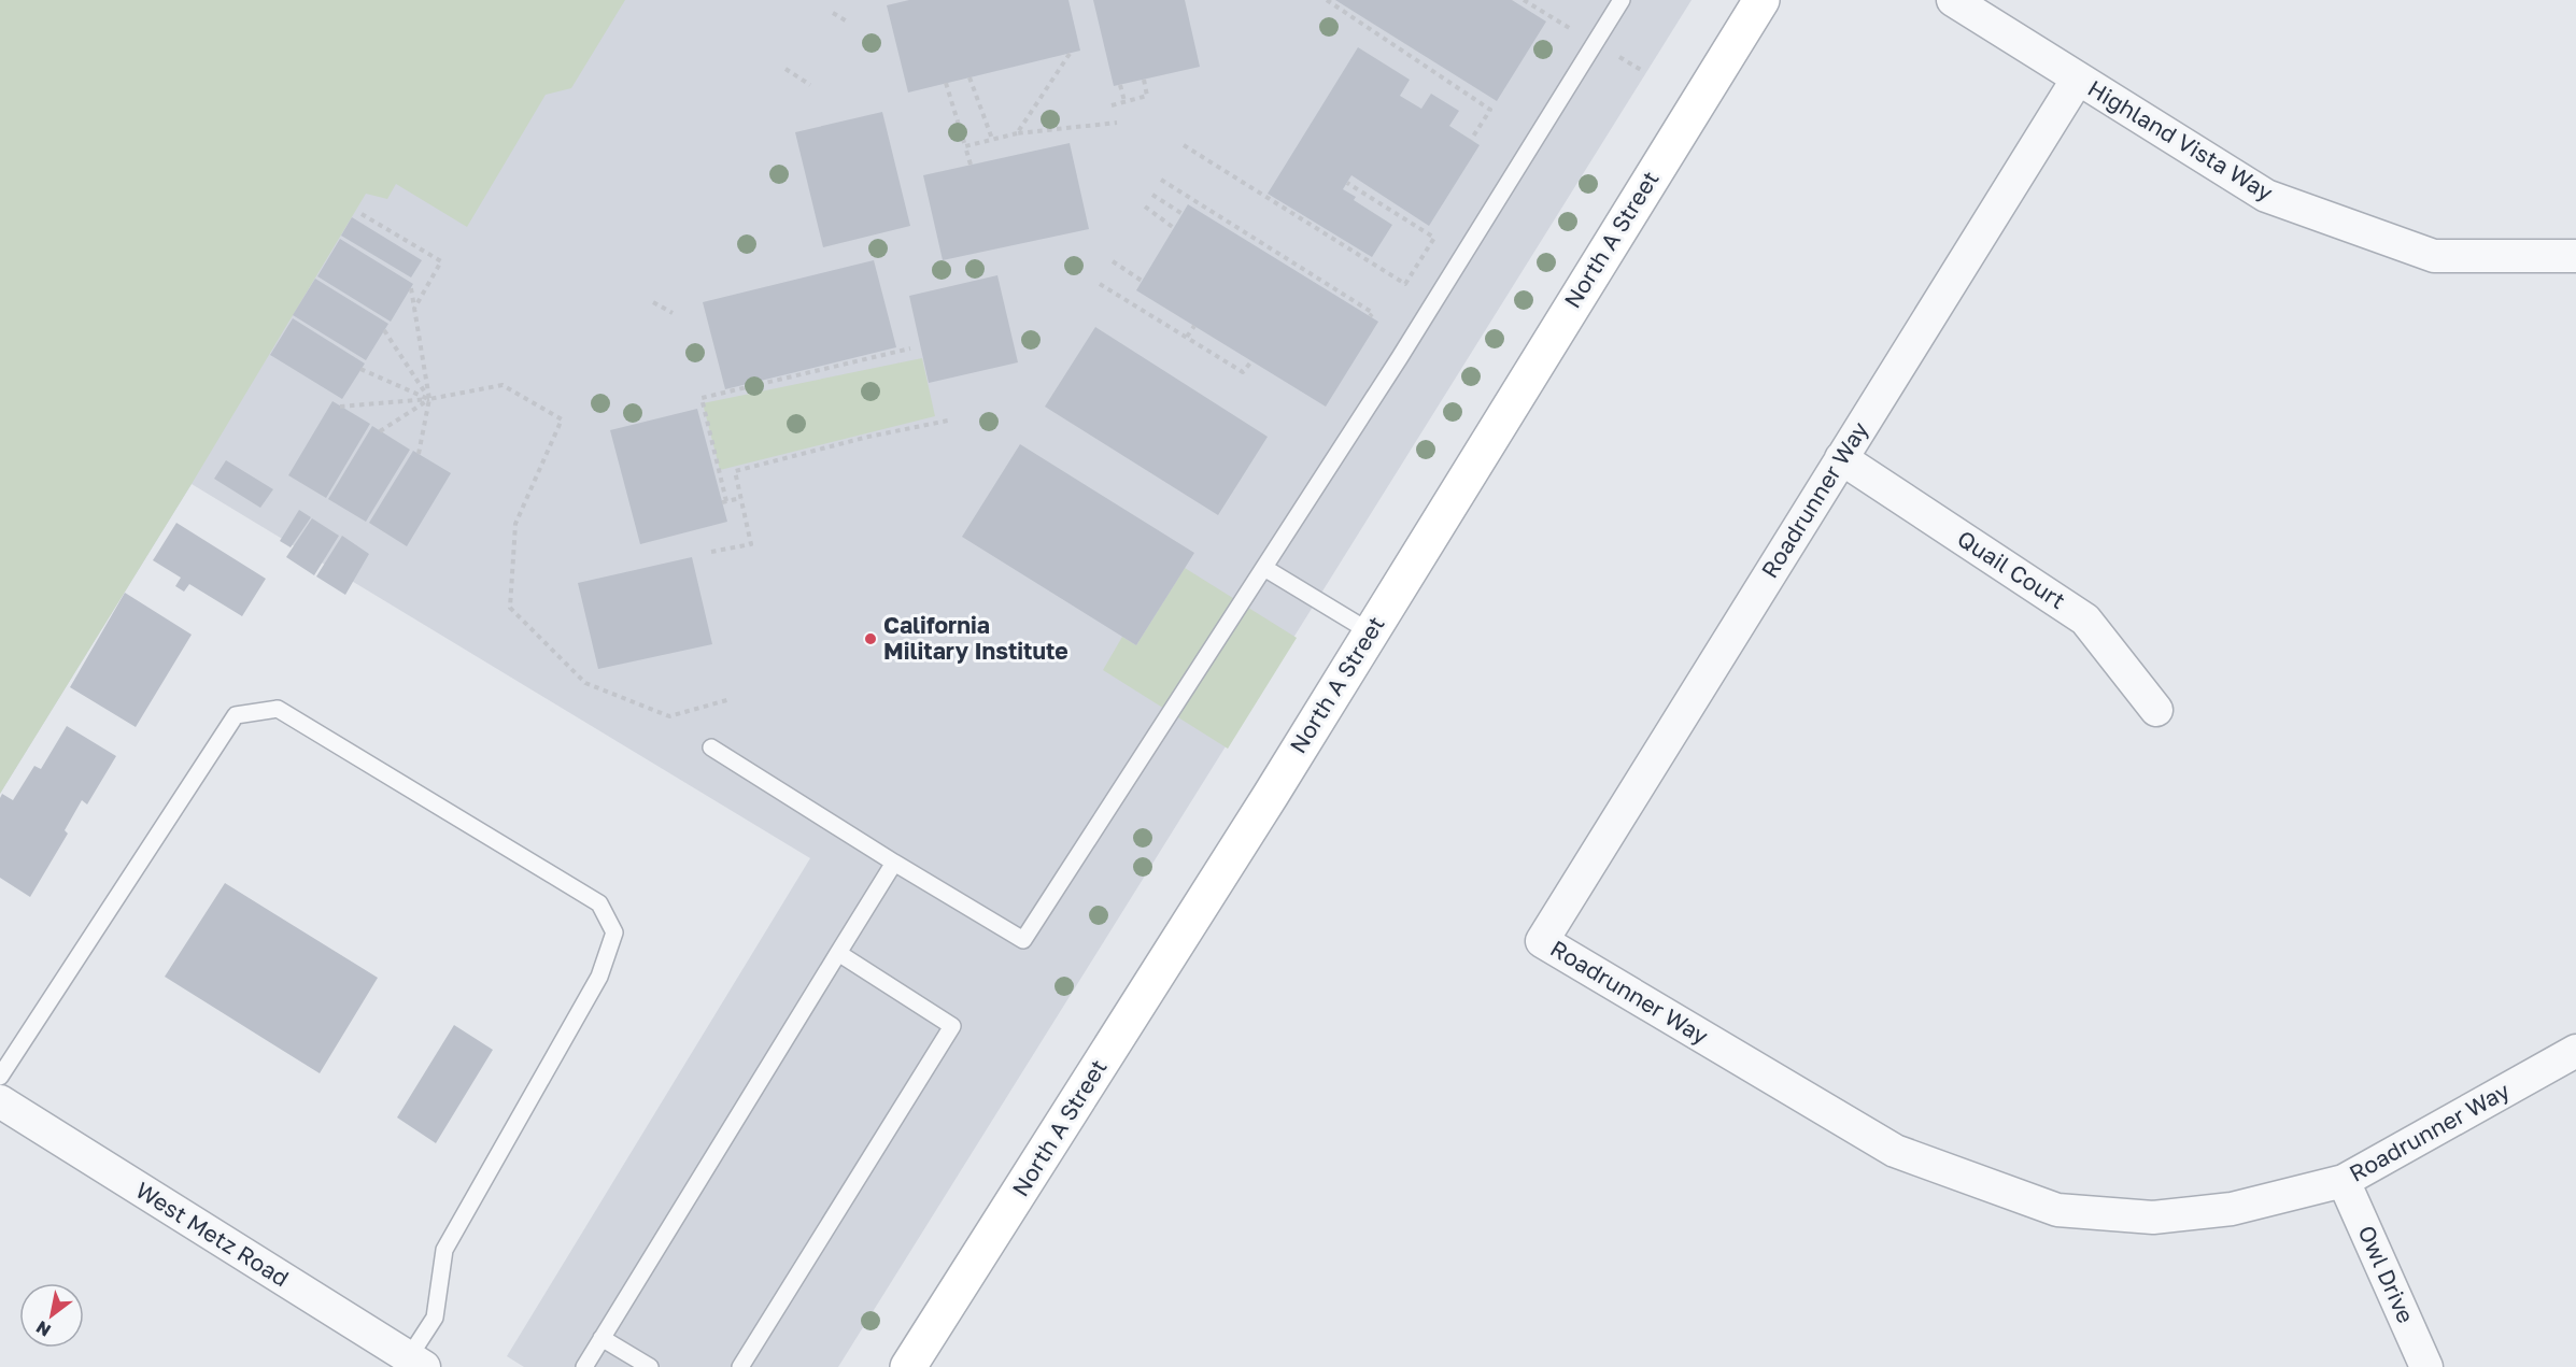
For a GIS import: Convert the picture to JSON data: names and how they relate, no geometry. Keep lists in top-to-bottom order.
{
  "streets": {
    "main road": ["North A Street"],
    "street": [
      "Highland Vista Way",
      "Roadrunner Way",
      "Quail Court",
      "West Metz Road",
      "Owl Drive"
    ]
  },
  "crossings": [
    ["Highland Vista Way", "Roadrunner Way"],
    ["Roadrunner Way", "Quail Court"],
    ["Roadrunner Way", "Owl Drive"]
  ],
  "places": ["California Military Institute"],
  "north": "bottom left"
}
